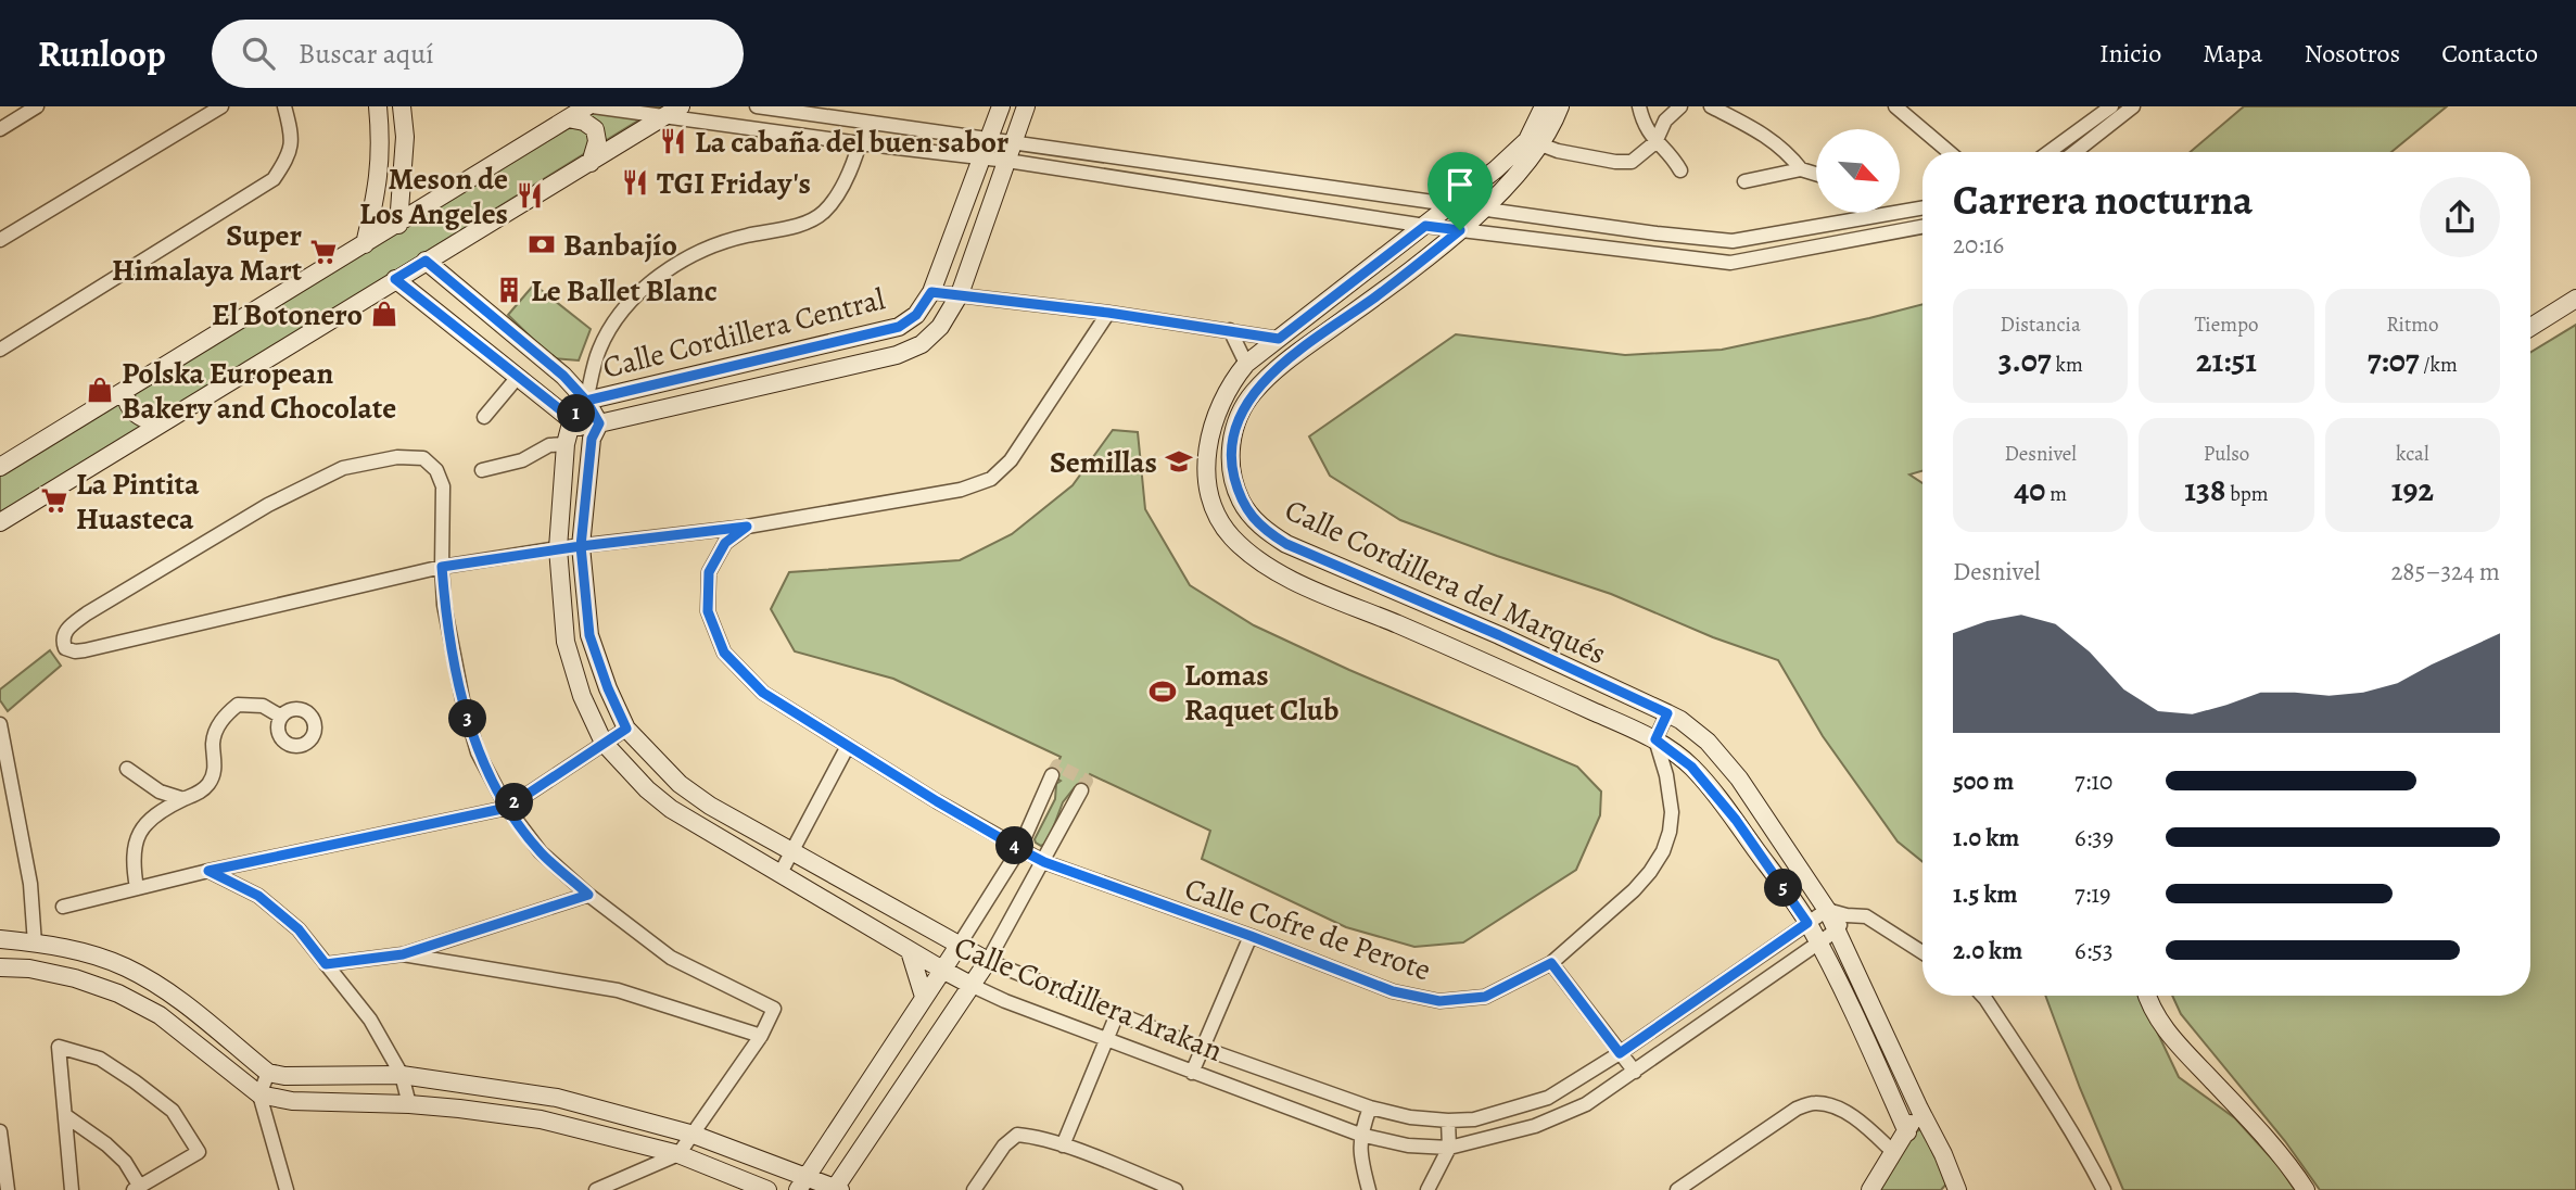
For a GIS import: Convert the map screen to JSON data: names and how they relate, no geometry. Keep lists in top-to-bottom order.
{
  "streets": {
    "street": [
      "Calle Cordillera Central",
      "Calle Cordillera del Marqués",
      "Calle Cofre de Perote",
      "Calle Cordillera Arakan"
    ]
  },
  "crossings": [
    ["Calle Cordillera Central", "Calle Cordillera Arakan"],
    ["Calle Cordillera del Marqués", "Calle Cofre de Perote"],
    ["Calle Cordillera del Marqués", "Calle Cordillera Arakan"]
  ],
  "places": {
    "restaurant": ["La cabaña del buen sabor", "TGI Friday's", "Meson de Los Angeles"],
    "bank": ["Banbajío"],
    "supermarket": ["Super Himalaya Mart", "La Pintita Huasteca"],
    "building": ["Le Ballet Blanc"],
    "shop": ["El Botonero", "Polska European Bakery and Chocolate"],
    "school or university": ["Semillas"],
    "sports": ["Lomas Raquet Club"]
  },
  "north": "bottom right",
  "page": {
    "header": "Runloop",
    "search": "Buscar aquí",
    "nav": [
      "Inicio",
      "Mapa",
      "Nosotros",
      "Contacto"
    ],
    "heading": ["Carrera nocturna", "20:16"],
    "stats": [
      ["Distancia", "3.07 km"],
      ["Tiempo", "21:51"],
      ["Ritmo", "7:07 /km"],
      ["Desnivel", "40 m"],
      ["Pulso", "138 bpm"],
      ["kcal", "192"]
    ],
    "pins": [
      "1",
      "3",
      "2",
      "4",
      "5"
    ],
    "chart": ["Desnivel", "285–324 m"],
    "list": [
      {
        "name": "500 m",
        "note": "7:10"
      },
      {
        "name": "1.0 km",
        "note": "6:39"
      },
      {
        "name": "1.5 km",
        "note": "7:19"
      },
      {
        "name": "2.0 km",
        "note": "6:53"
      }
    ]
  }
}
